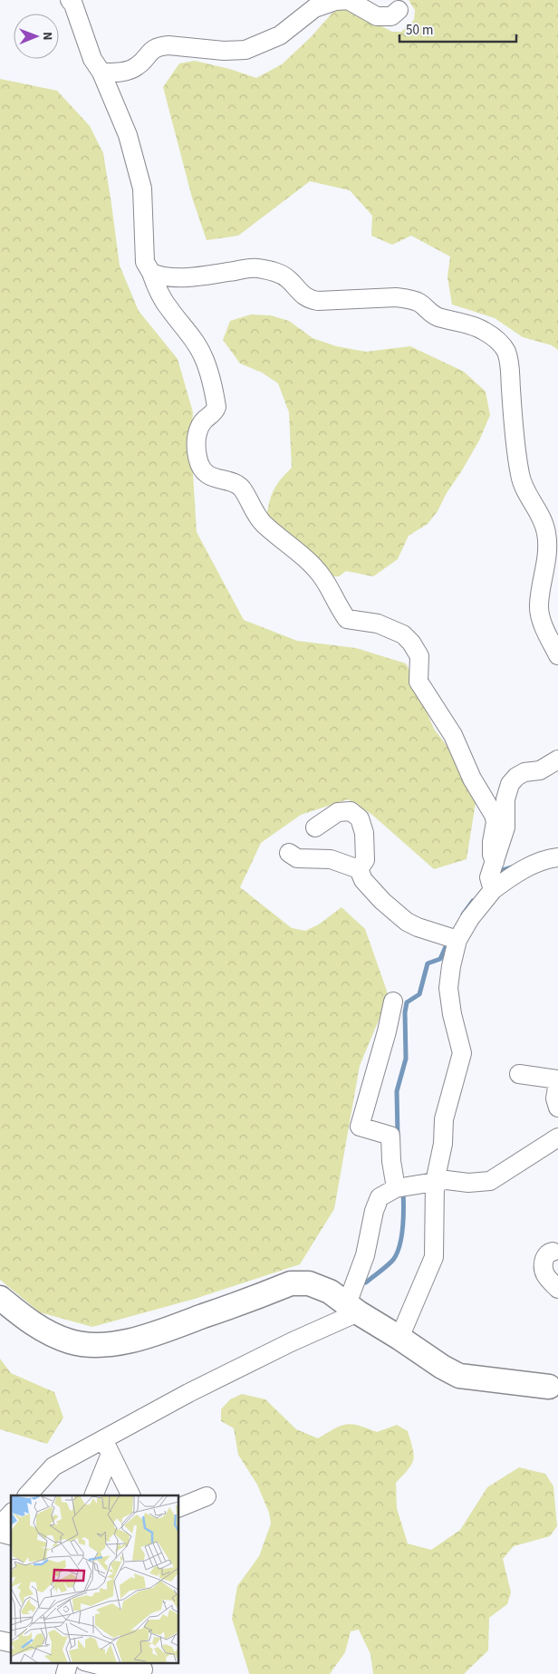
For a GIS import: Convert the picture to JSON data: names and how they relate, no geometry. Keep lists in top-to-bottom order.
{
  "scale_bar": "50 m",
  "north": "right"
}
